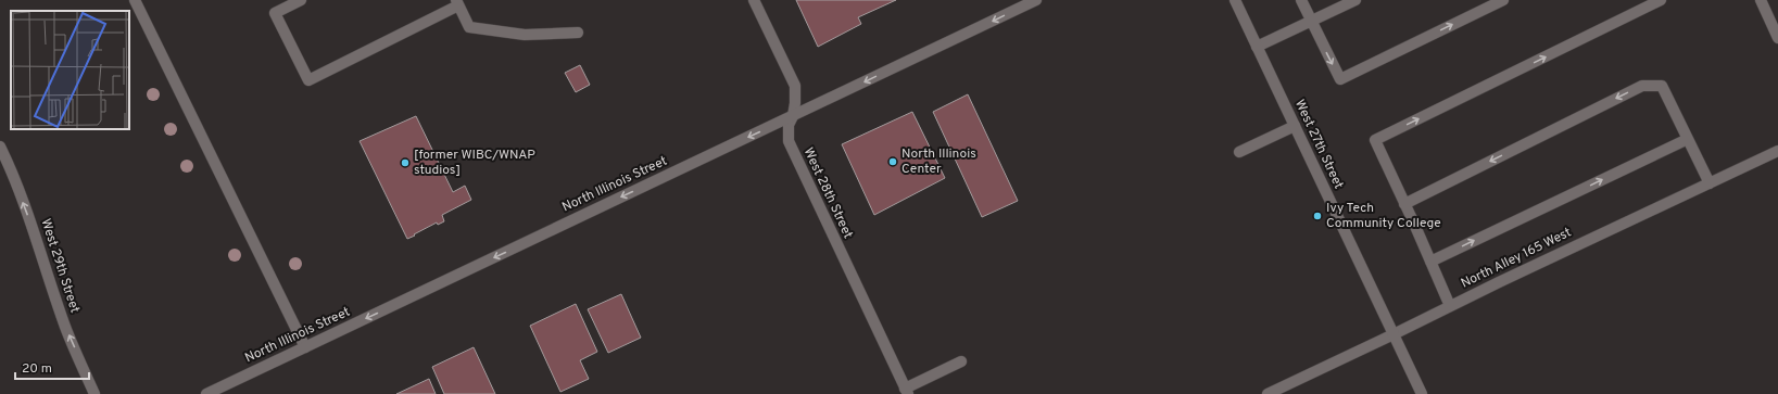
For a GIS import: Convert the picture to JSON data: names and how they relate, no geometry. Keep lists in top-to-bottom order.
{
  "streets": {
    "main road": [
      "West 27th Street",
      "North Illinois Street",
      "West 28th Street",
      "North Alley 165 West",
      "West 29th Street"
    ]
  },
  "crossings": [
    ["West 27th Street", "North Alley 165 West"],
    ["North Illinois Street", "West 28th Street"]
  ],
  "one_way": ["North Illinois Street", "West 29th Street"],
  "places": ["North Illinois Center", "[former WIBC/WNAP studios]", "Ivy Tech Community College"],
  "scale_bar": "20 m"
}
